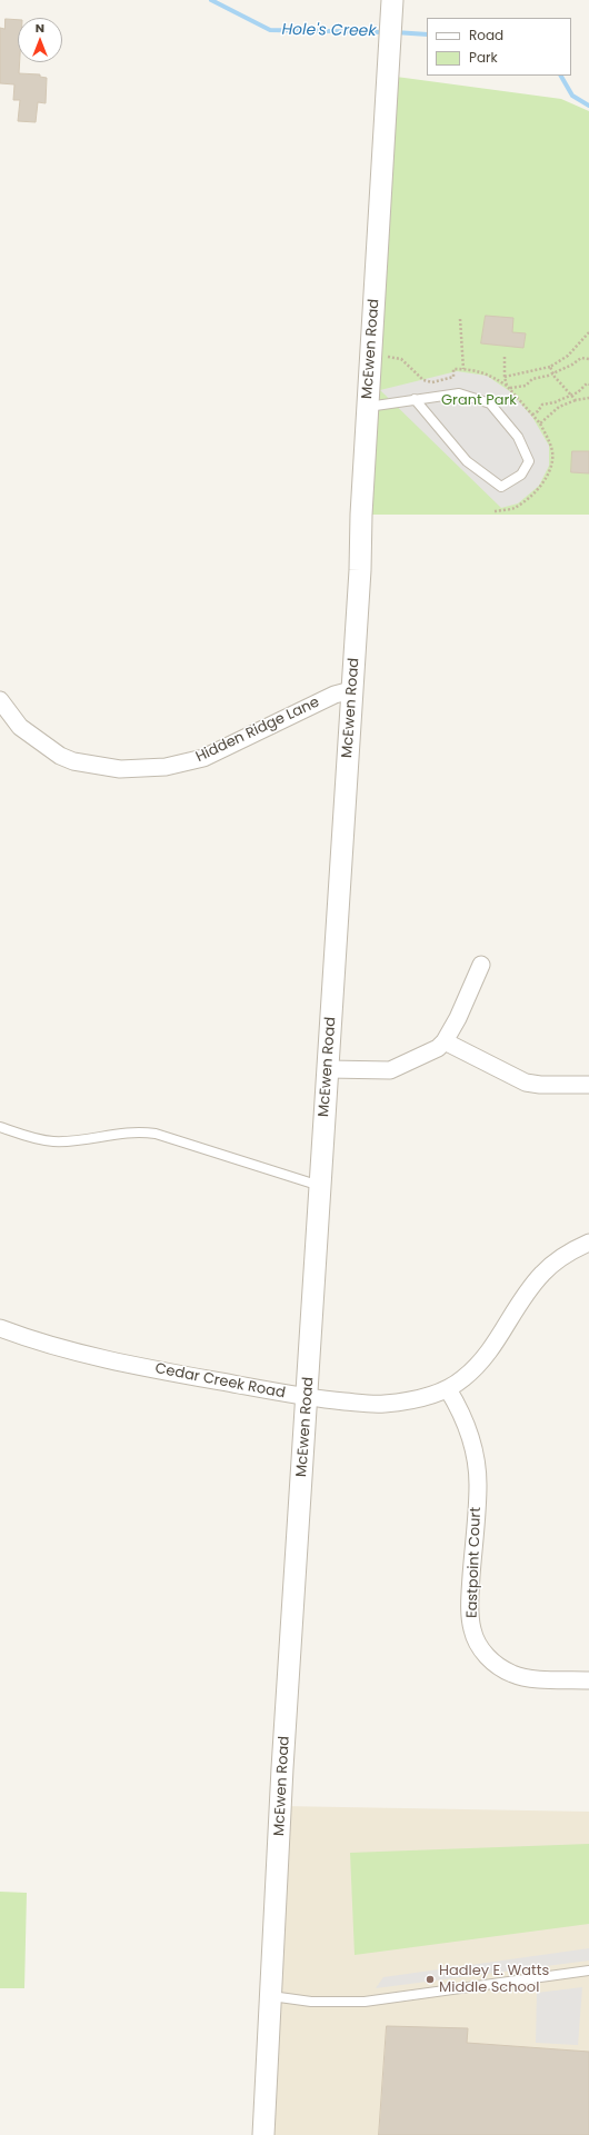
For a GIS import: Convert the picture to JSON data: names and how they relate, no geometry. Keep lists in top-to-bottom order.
{
  "streets": {
    "street": [
      "McEwen Road",
      "Hidden Ridge Lane",
      "Cedar Creek Road",
      "Eastpoint Court"
    ]
  },
  "crossings": [
    ["McEwen Road", "Hidden Ridge Lane"],
    ["McEwen Road", "Cedar Creek Road"],
    ["Cedar Creek Road", "Eastpoint Court"]
  ],
  "water": ["Hole's Creek"],
  "parks": ["Grant Park"],
  "places": ["Hadley E. Watts Middle School"],
  "legend": ["Road", "Park"],
  "north": "top"
}
